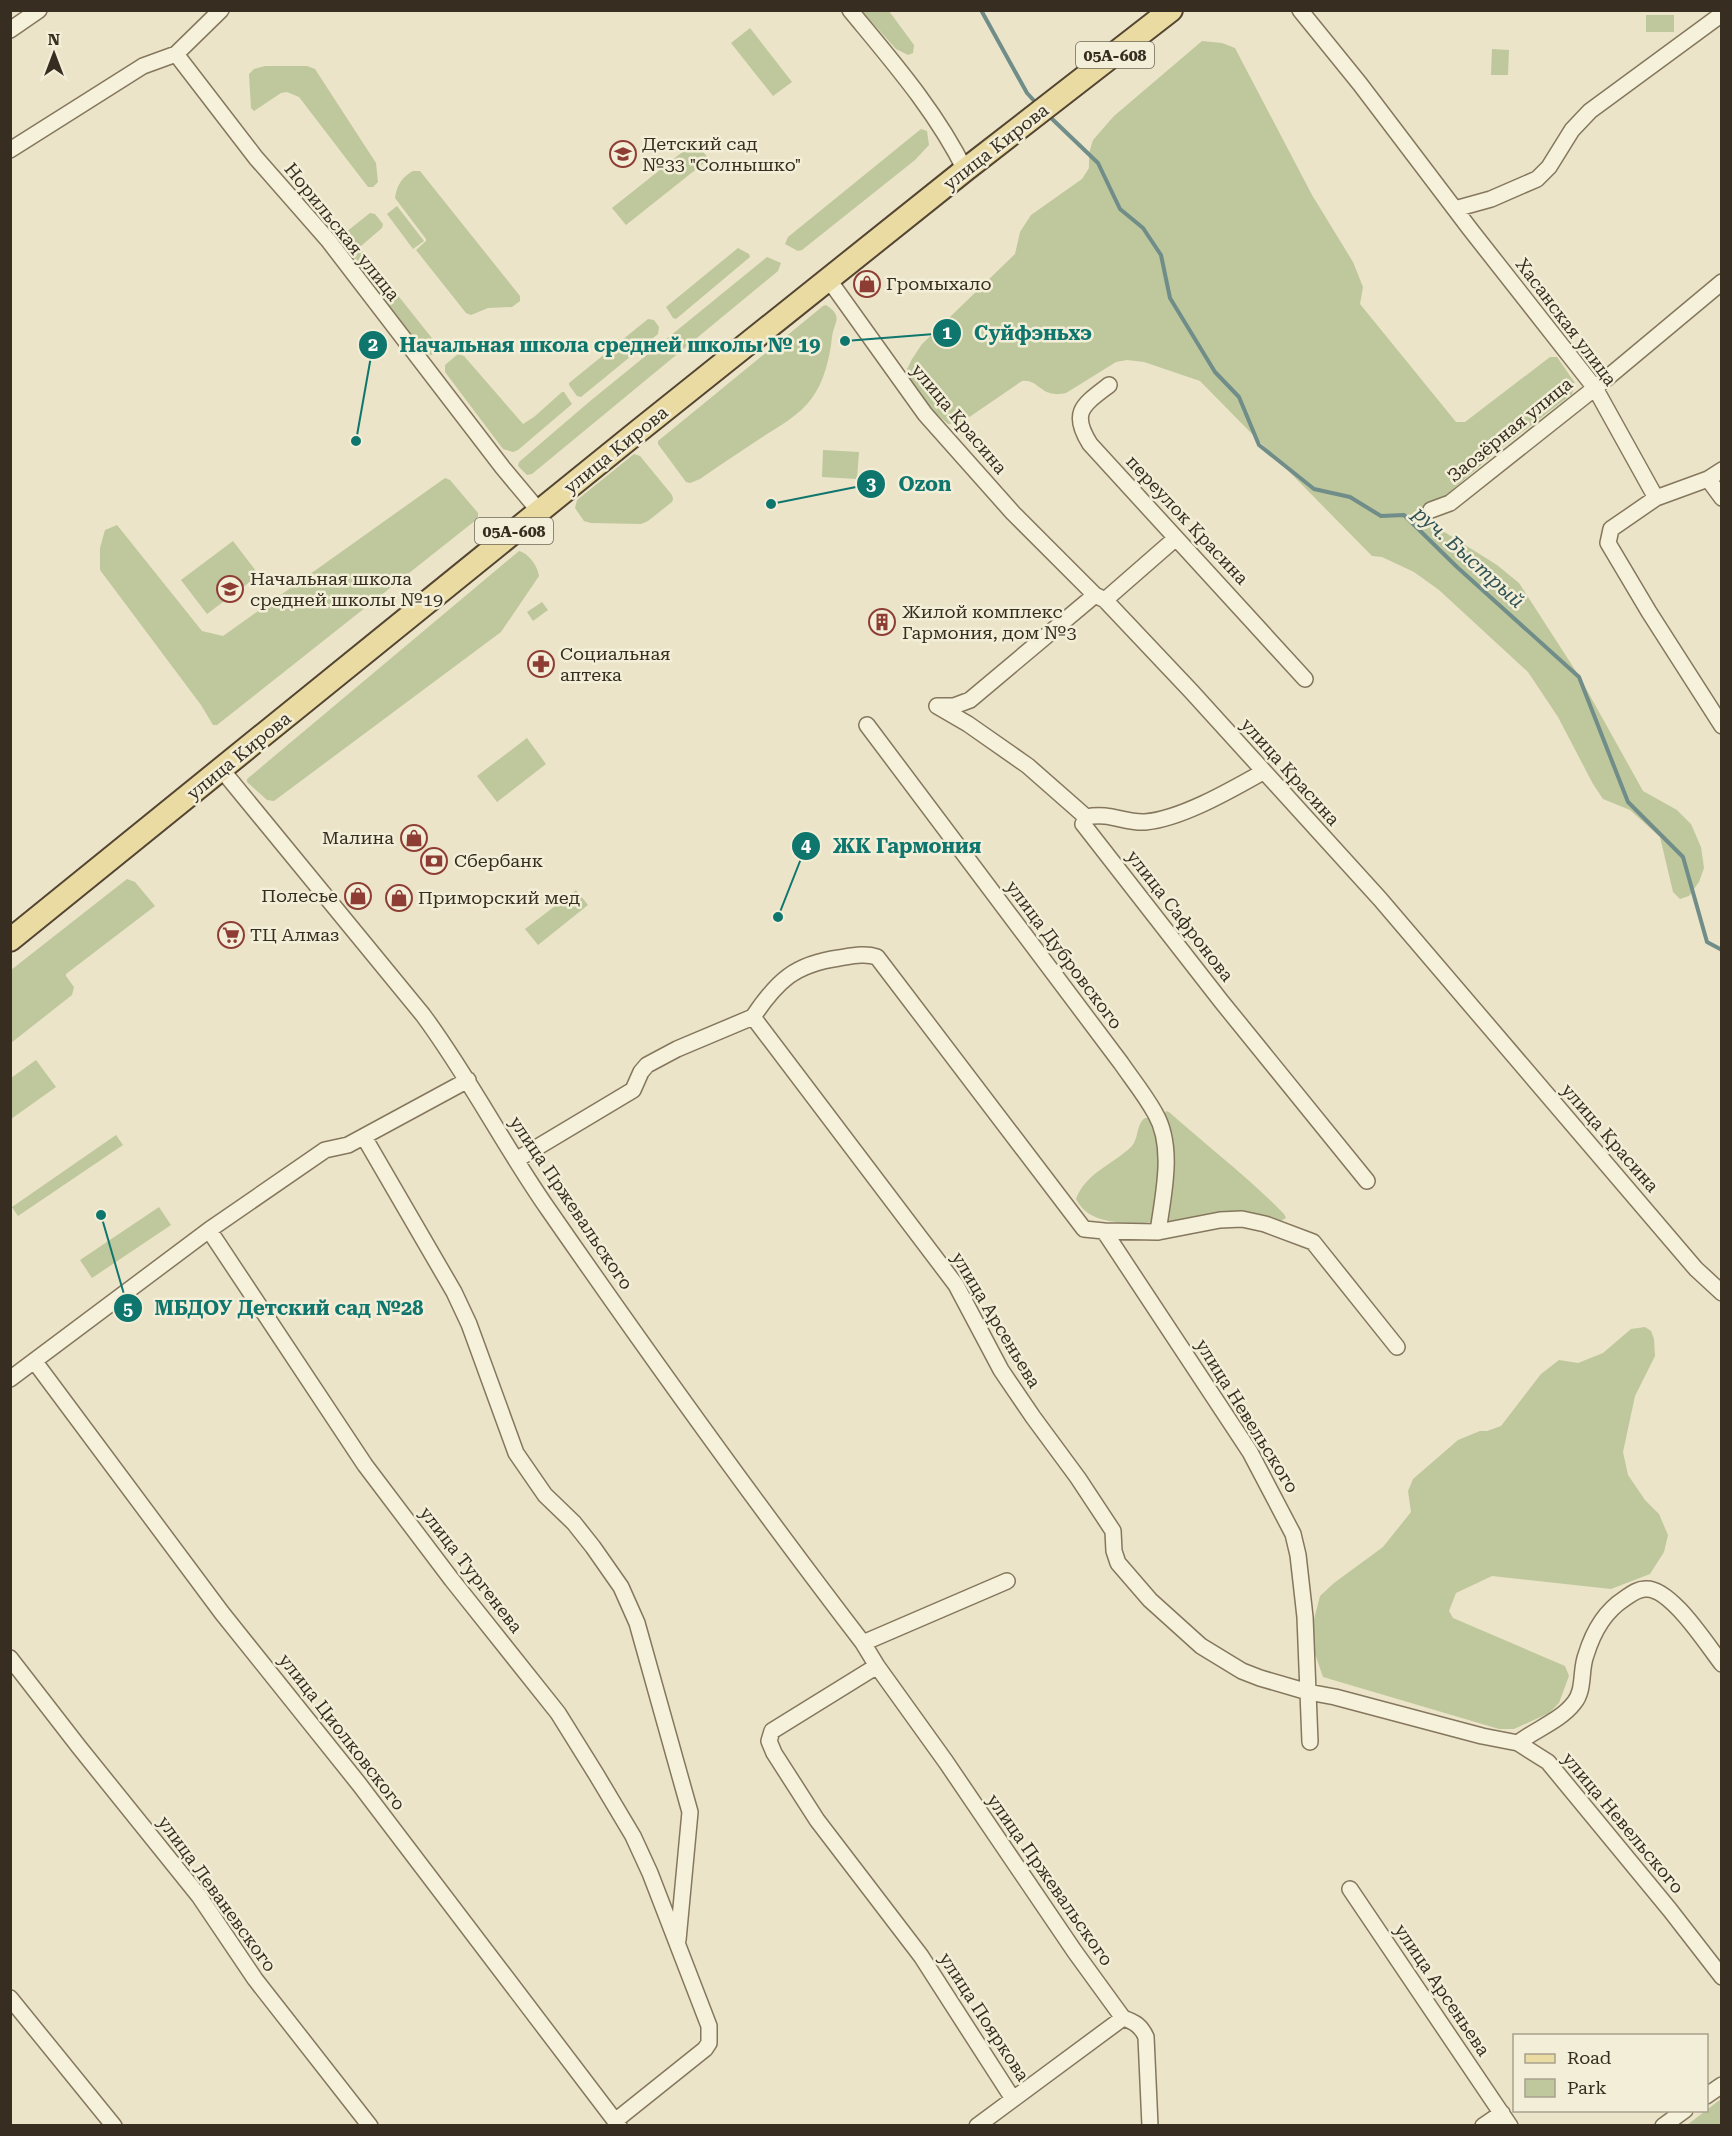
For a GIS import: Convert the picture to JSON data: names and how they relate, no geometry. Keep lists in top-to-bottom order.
{
  "streets": {
    "main road": ["05А-608", "улица Кирова"],
    "street": [
      "Норильская улица",
      "Хасанская улица",
      "улица Красина",
      "Заозёрная улица",
      "переулок Красина",
      "улица Сафронова",
      "улица Дубровского",
      "улица Пржевальского",
      "улица Арсеньева",
      "улица Невельского",
      "улица Тургенева",
      "улица Циолковского",
      "улица Леваневского",
      "улица Пояркова"
    ]
  },
  "crossings": [
    ["улица Кирова", "Норильская улица"],
    ["улица Кирова", "улица Красина"],
    ["улица Кирова", "улица Пржевальского"],
    ["Хасанская улица", "Заозёрная улица"],
    ["улица Красина", "улица Сафронова"],
    ["улица Пржевальского", "улица Пояркова"],
    ["улица Арсеньева", "улица Невельского"],
    ["улица Тургенева", "улица Циолковского"]
  ],
  "water": ["руч. Быстрый"],
  "places": {
    "school or university": ["Детский сад №33 \"Солнышко\"", "Начальная школа средней школы №19"],
    "shop": [
      "Громыхало",
      "Малина",
      "Полесье",
      "Приморский мед"
    ],
    "other": [
      "Суйфэньхэ",
      "Начальная школа средней школы № 19",
      "Ozon",
      "ЖК Гармония",
      "МБДОУ Детский сад №28"
    ],
    "building": ["Жилой комплекс Гармония, дом №3"],
    "pharmacy": ["Социальная аптека"],
    "bank": ["Сбербанк"],
    "supermarket": ["ТЦ Алмаз"]
  },
  "legend": ["Road", "Park"],
  "north": "top"
}
